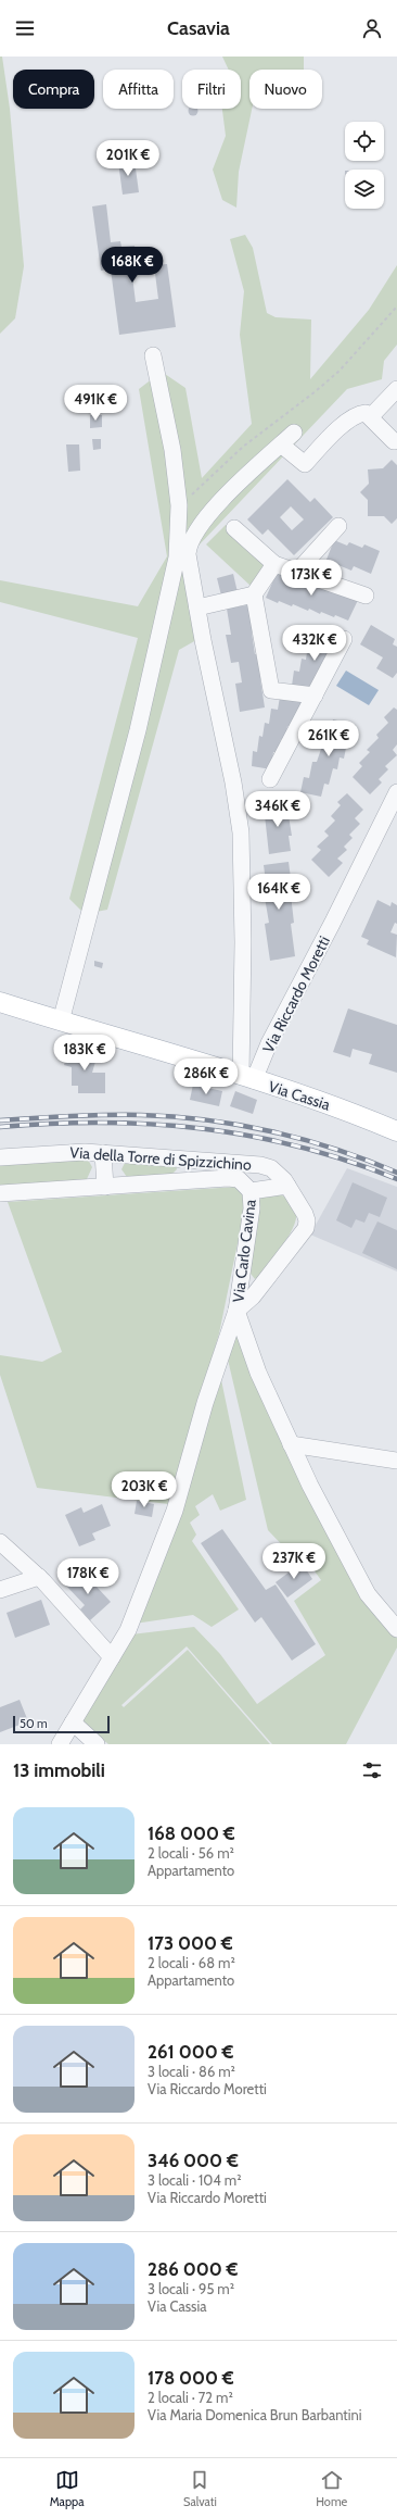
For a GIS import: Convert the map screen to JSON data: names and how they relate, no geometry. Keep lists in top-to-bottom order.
{
  "streets": {
    "main road": ["Via Cassia"],
    "street": ["Via Riccardo Moretti", "Via della Torre di Spizzichino", "Via Carlo Cavina"]
  },
  "crossings": [
    ["Via Riccardo Moretti", "Via Cassia"],
    ["Via della Torre di Spizzichino", "Via Carlo Cavina"]
  ],
  "scale_bar": "50 m",
  "page": {
    "header": "Casavia",
    "chip": [
      "Compra",
      "Affitta",
      "Filtri",
      "Nuovo"
    ],
    "price": [
      "201K €",
      "168K €",
      "491K €",
      "173K €",
      "432K €",
      "261K €",
      "346K €",
      "164K €",
      "183K €",
      "286K €",
      "203K €",
      "237K €",
      "178K €"
    ],
    "scale": "50 m",
    "heading": "13 immobili",
    "list": [
      {
        "name": "168 000 €",
        "note": "2 locali · 56 m² · Appartamento"
      },
      {
        "name": "173 000 €",
        "note": "2 locali · 68 m² · Appartamento"
      },
      {
        "name": "261 000 €",
        "note": "3 locali · 86 m² · Via Riccardo Moretti"
      },
      {
        "name": "346 000 €",
        "note": "3 locali · 104 m² · Via Riccardo Moretti"
      },
      {
        "name": "286 000 €",
        "note": "3 locali · 95 m² · Via Cassia"
      },
      {
        "name": "178 000 €",
        "note": "2 locali · 72 m² · Via Maria Domenica Brun Barbantini"
      }
    ],
    "tabs": ["Mappa", "Salvati", "Home"]
  }
}
